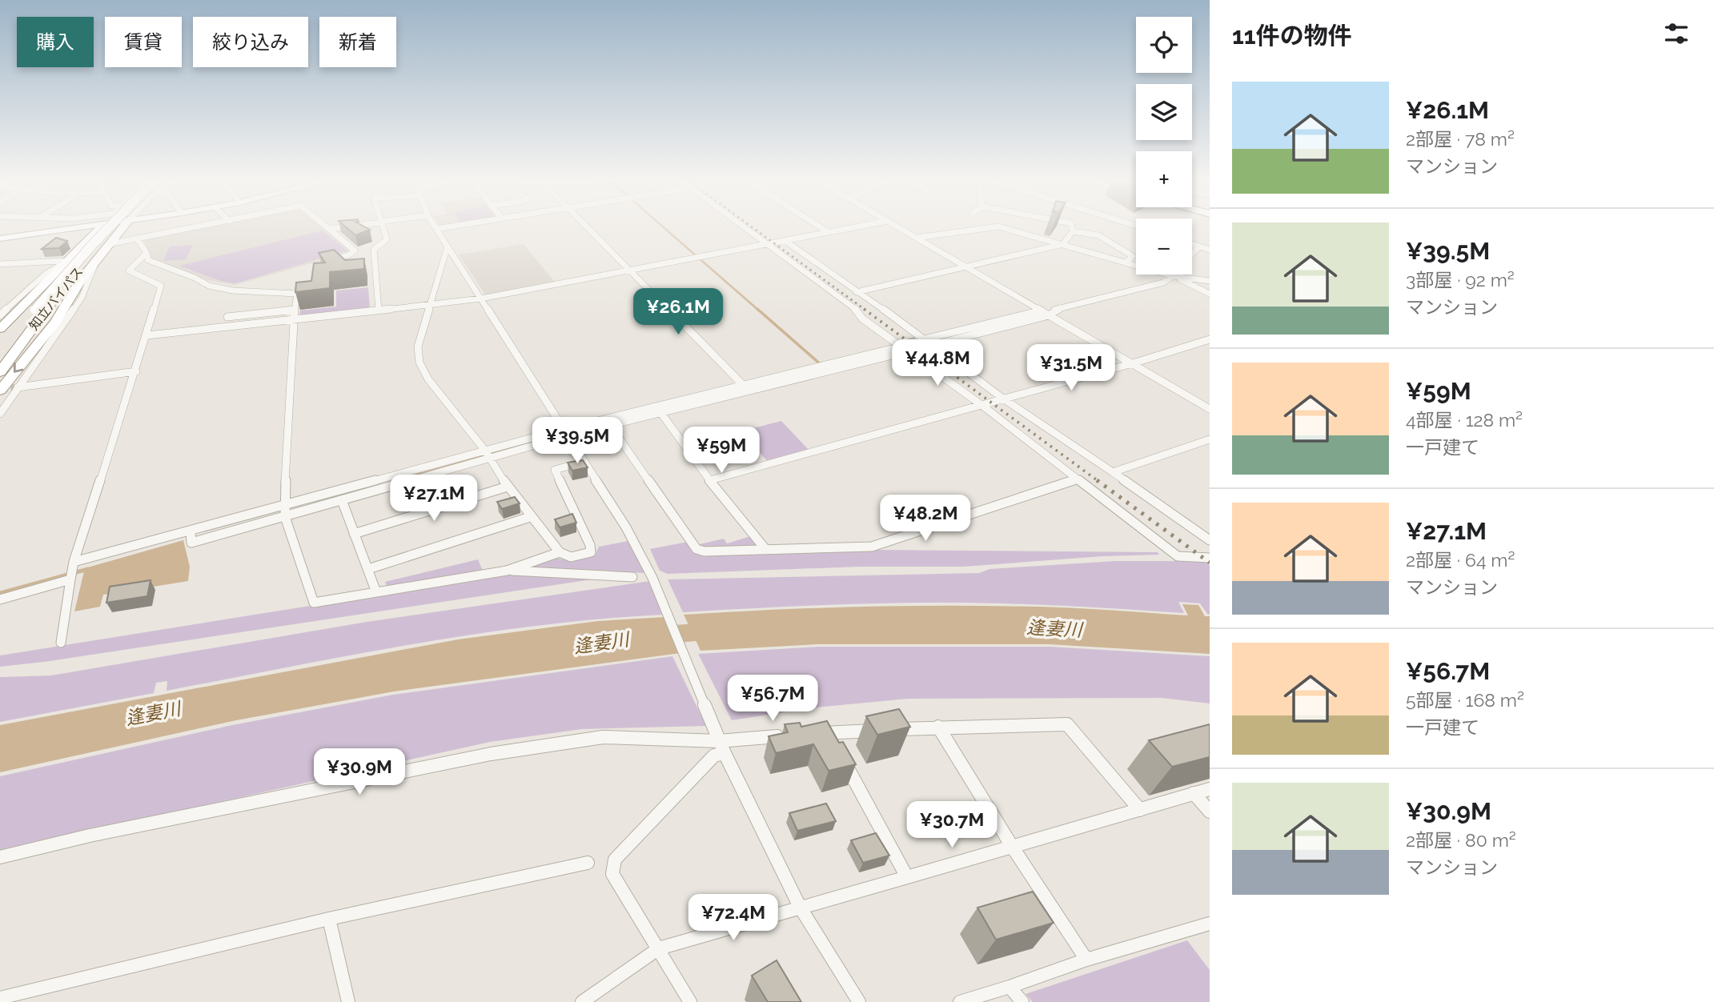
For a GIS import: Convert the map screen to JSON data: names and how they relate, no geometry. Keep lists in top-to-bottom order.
{
  "streets": {
    "highway": ["知立バイパス"]
  },
  "water": ["逢妻川"],
  "page": {
    "heading": "11件の物件",
    "map_buttons": ["+", "−"],
    "chip": [
      "購入",
      "賃貸",
      "絞り込み",
      "新着"
    ],
    "list": [
      {
        "name": "¥26.1M",
        "note": "2部屋 · 78 m² · マンション"
      },
      {
        "name": "¥39.5M",
        "note": "3部屋 · 92 m² · マンション"
      },
      {
        "name": "¥59M",
        "note": "4部屋 · 128 m² · 一戸建て"
      },
      {
        "name": "¥27.1M",
        "note": "2部屋 · 64 m² · マンション"
      },
      {
        "name": "¥56.7M",
        "note": "5部屋 · 168 m² · 一戸建て"
      },
      {
        "name": "¥30.9M",
        "note": "2部屋 · 80 m² · マンション"
      }
    ],
    "price": [
      "¥26.1M",
      "¥44.8M",
      "¥31.5M",
      "¥39.5M",
      "¥59M",
      "¥27.1M",
      "¥48.2M",
      "¥56.7M",
      "¥30.9M",
      "¥30.7M",
      "¥72.4M"
    ]
  }
}
